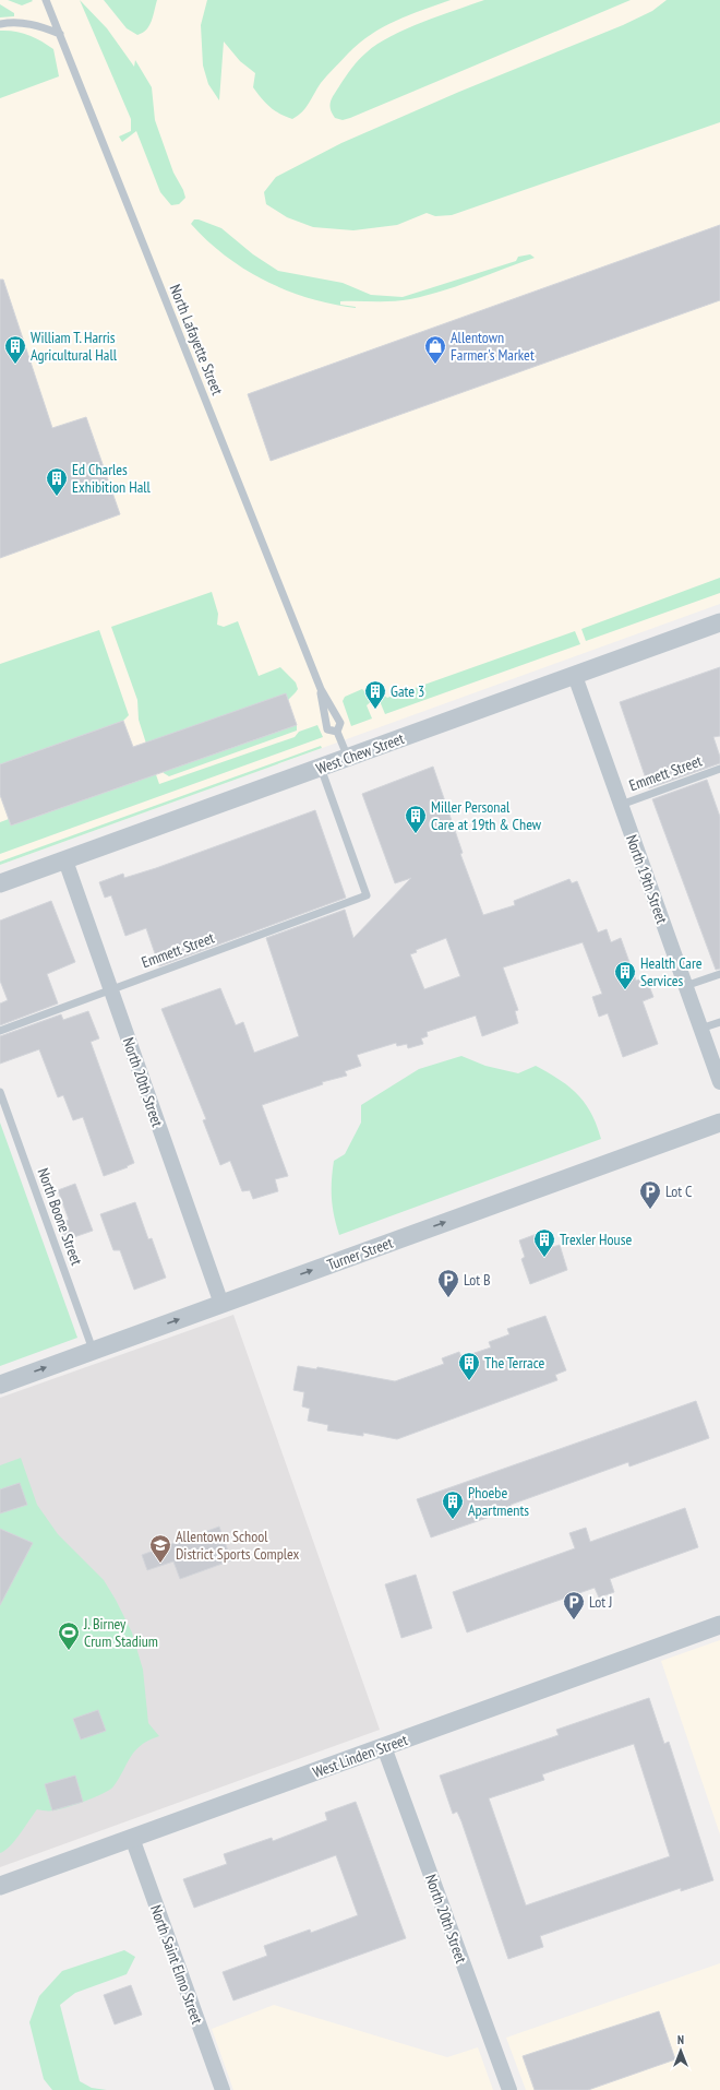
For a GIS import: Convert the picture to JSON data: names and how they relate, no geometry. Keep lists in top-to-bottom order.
{
  "streets": {
    "street": [
      "West Chew Street",
      "North 19th Street",
      "North 20th Street",
      "Turner Street",
      "West Linden Street",
      "North Saint Elmo Street"
    ],
    "lane": ["North Lafayette Street", "Emmett Street", "North Boone Street"]
  },
  "crossings": [
    ["North Lafayette Street", "West Chew Street"],
    ["West Chew Street", "Emmett Street"],
    ["West Chew Street", "North 19th Street"],
    ["West Chew Street", "North 20th Street"],
    ["Emmett Street", "North 19th Street"],
    ["Emmett Street", "North 20th Street"],
    ["North 20th Street", "Turner Street"],
    ["North 20th Street", "West Linden Street"],
    ["North Boone Street", "Turner Street"],
    ["West Linden Street", "North Saint Elmo Street"]
  ],
  "one_way": ["Turner Street"],
  "places": {
    "building": [
      "William T. Harris Agricultural Hall",
      "Ed Charles Exhibition Hall",
      "Gate 3",
      "Miller Personal Care at 19th & Chew",
      "Health Care Services",
      "Trexler House",
      "The Terrace",
      "Phoebe Apartments"
    ],
    "shop": ["Allentown Farmer's Market"],
    "parking": ["Lot C", "Lot B", "Lot J"],
    "school or university": ["Allentown School District Sports Complex"],
    "sports": ["J. Birney Crum Stadium"]
  },
  "north": "top"
}
